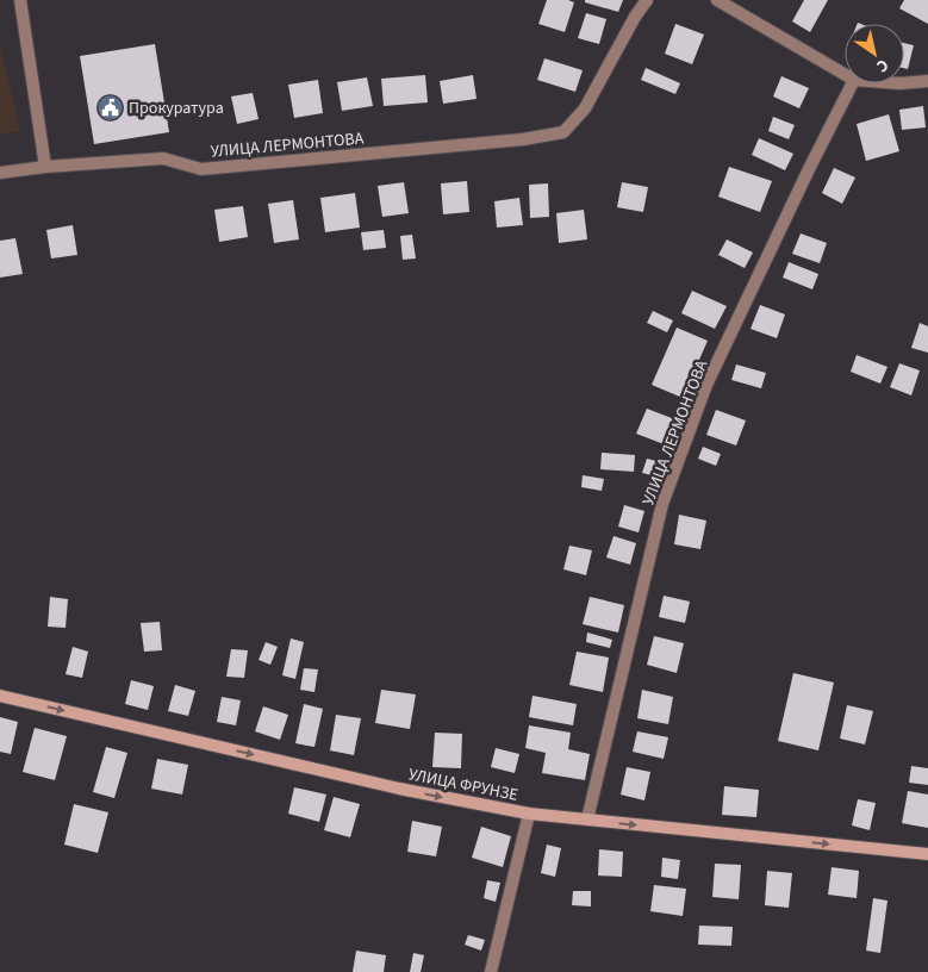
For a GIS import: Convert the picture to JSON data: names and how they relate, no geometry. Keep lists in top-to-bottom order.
{
  "streets": {
    "street": ["УЛИЦА ЛЕРМОНТОВА", "УЛИЦА ФРУНЗЕ"]
  },
  "crossings": [
    ["УЛИЦА ЛЕРМОНТОВА", "УЛИЦА ФРУНЗЕ"]
  ],
  "one_way": ["УЛИЦА ФРУНЗЕ"],
  "places": {
    "public building": ["Прокуратура"]
  },
  "north": "bottom right"
}
